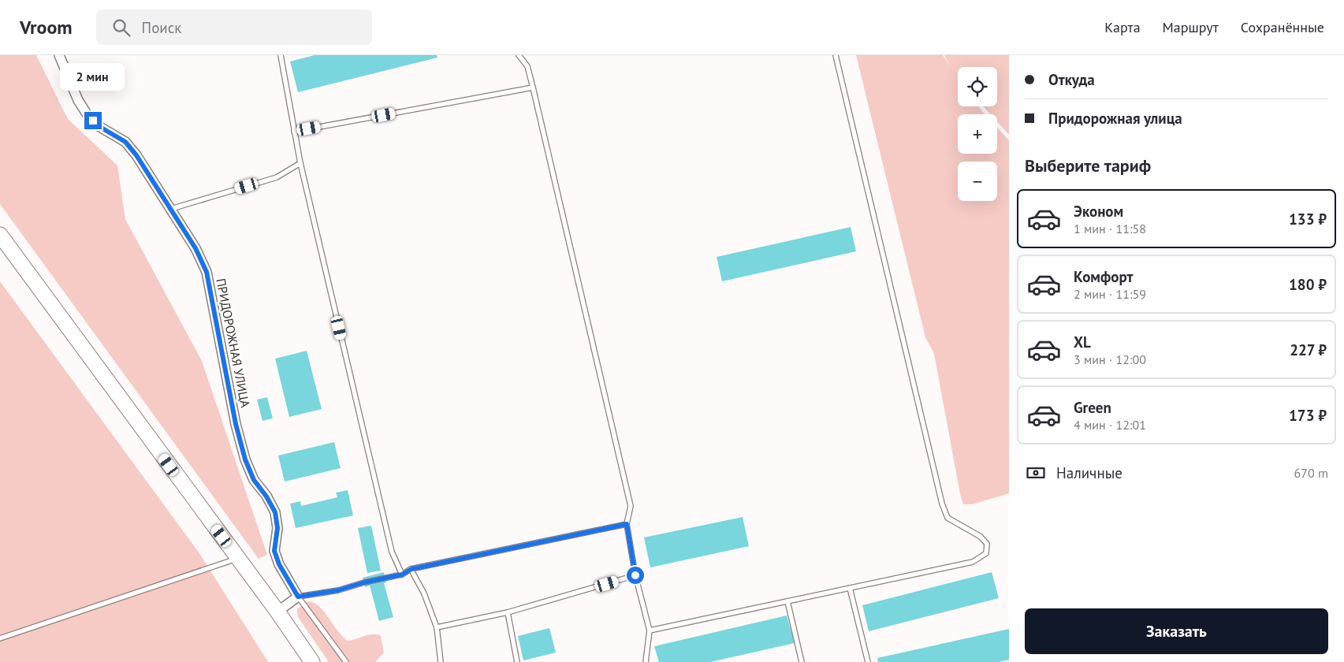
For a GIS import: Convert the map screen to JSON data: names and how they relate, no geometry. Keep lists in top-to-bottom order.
{
  "streets": {
    "street": ["ПРИДОРОЖНАЯ УЛИЦА"]
  },
  "page": {
    "header": "Vroom",
    "search": "Поиск",
    "nav": ["Карта", "Маршрут", "Сохранённые"],
    "banner": ["Откуда", "Придорожная улица"],
    "bubble": "2 мин",
    "map_buttons": ["+", "−"],
    "heading": "Выберите тариф",
    "list": [
      {
        "name": "Эконом",
        "note": "1 мин · 11:58",
        "value": "133 ₽"
      },
      {
        "name": "Комфорт",
        "note": "2 мин · 11:59",
        "value": "180 ₽"
      },
      {
        "name": "XL",
        "note": "3 мин · 12:00",
        "value": "227 ₽"
      },
      {
        "name": "Green",
        "note": "4 мин · 12:01",
        "value": "173 ₽"
      }
    ],
    "pay": ["Наличные", "670 m"],
    "buttons": "Заказать"
  }
}
